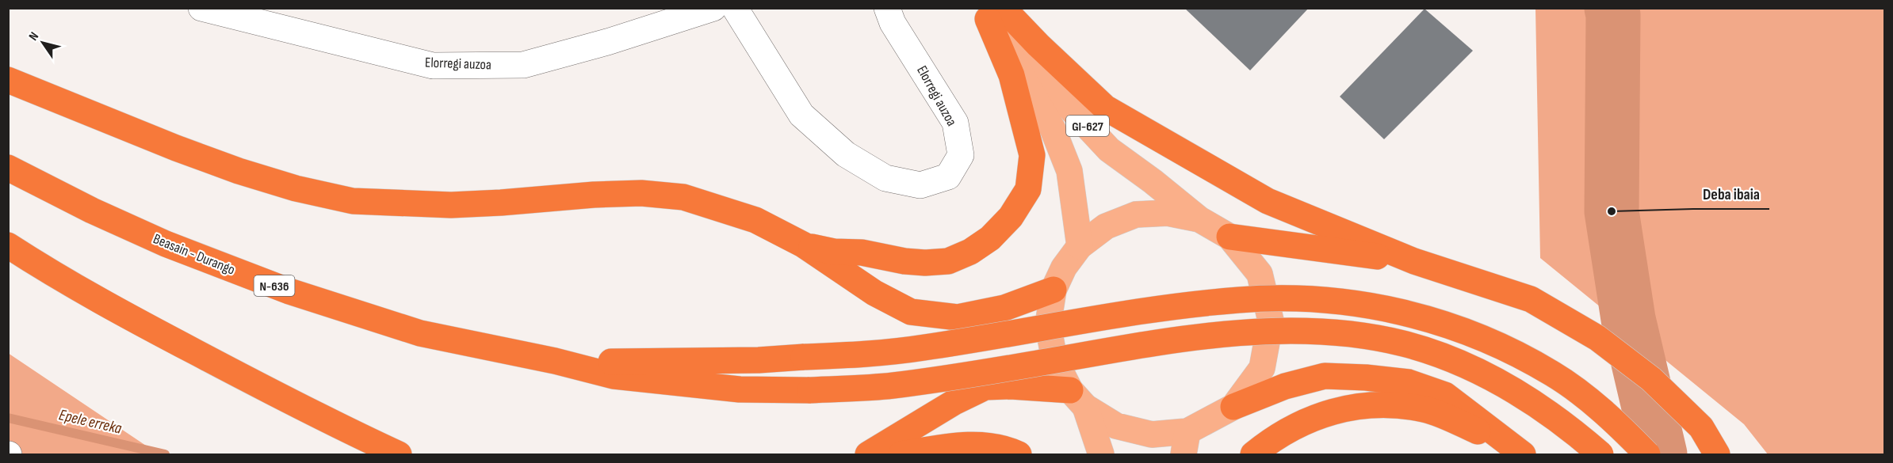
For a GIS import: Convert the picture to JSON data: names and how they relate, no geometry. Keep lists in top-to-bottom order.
{
  "streets": {
    "highway": ["Beasain - Durango", "N-636"],
    "main road": ["GI-627"],
    "street": ["Elorregi auzoa"]
  },
  "water": ["Epele erreka"],
  "places": ["Deba ibaia"],
  "north": "top left"
}
